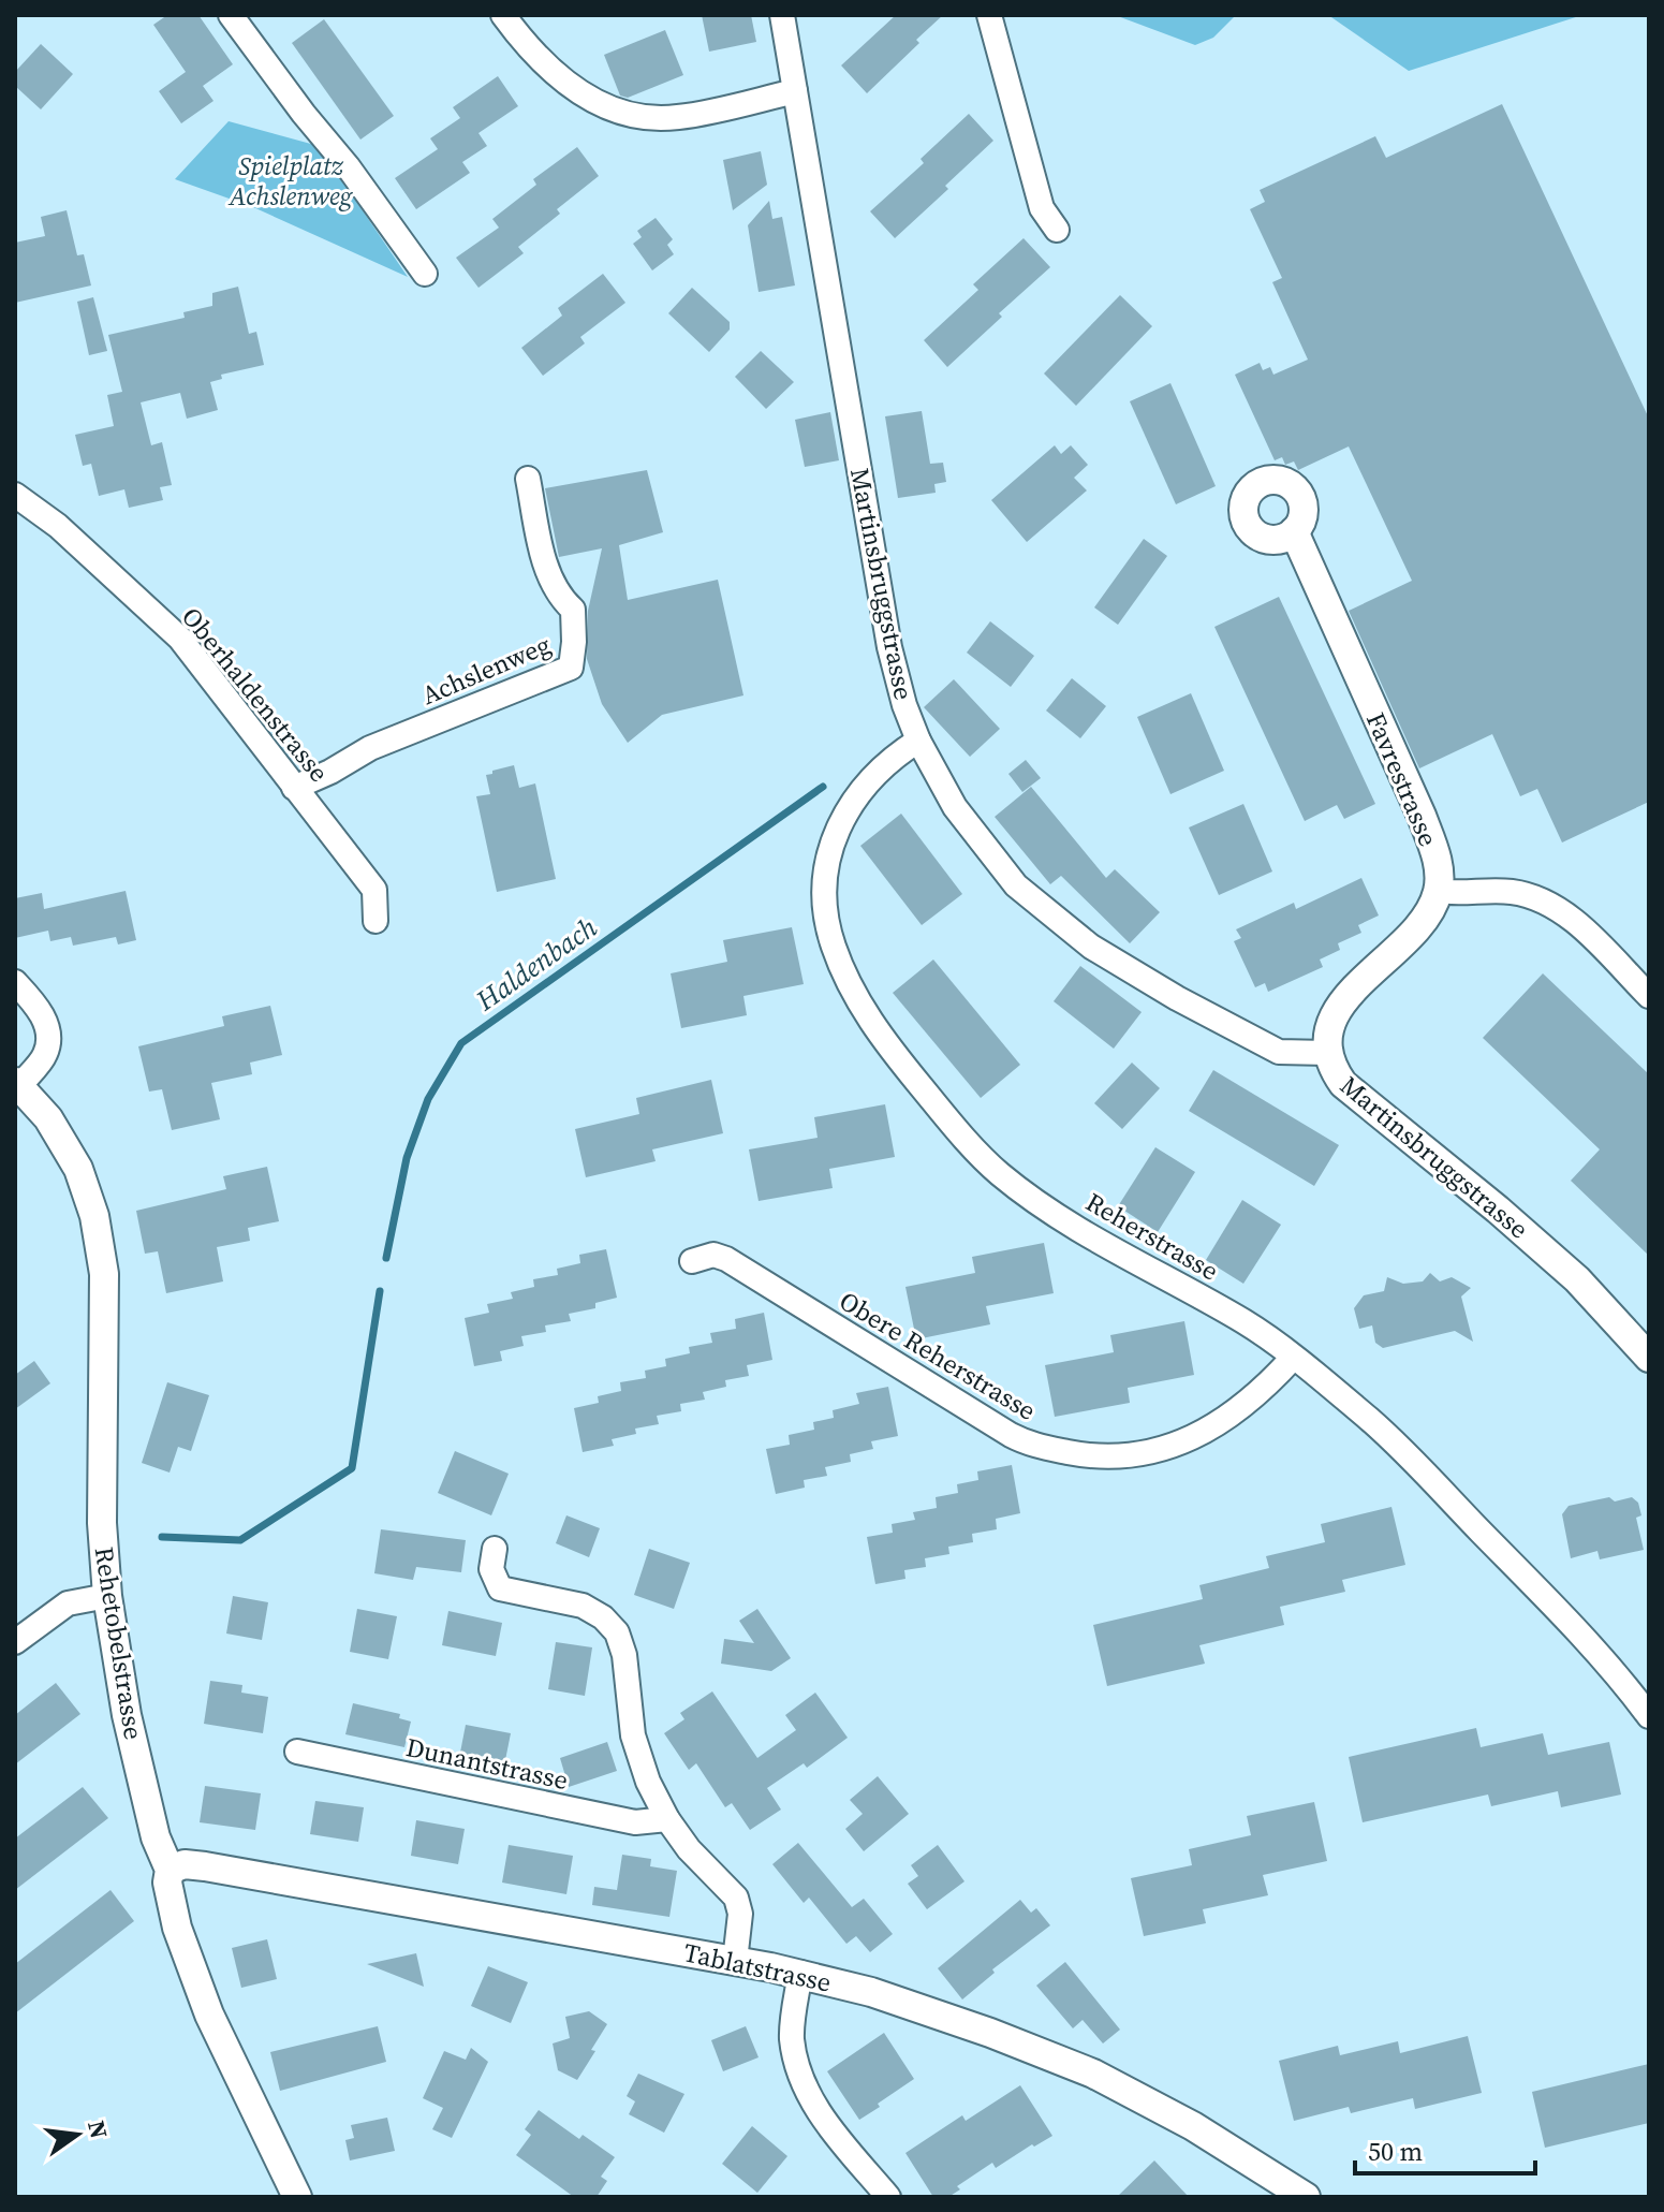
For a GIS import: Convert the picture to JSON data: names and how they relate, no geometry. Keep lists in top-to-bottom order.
{
  "streets": {
    "street": [
      "Martinsbruggstrasse",
      "Achslenweg",
      "Oberhaldenstrasse",
      "Favrestrasse",
      "Reherstrasse",
      "Obere Reherstrasse",
      "Rehetobelstrasse",
      "Dunantstrasse",
      "Tablatstrasse"
    ]
  },
  "crossings": [
    ["Martinsbruggstrasse", "Reherstrasse"],
    ["Achslenweg", "Oberhaldenstrasse"],
    ["Reherstrasse", "Obere Reherstrasse"],
    ["Rehetobelstrasse", "Tablatstrasse"]
  ],
  "water": ["Haldenbach"],
  "parks": ["Spielplatz Achslenweg"],
  "scale_bar": "50 m",
  "north": "right"
}
